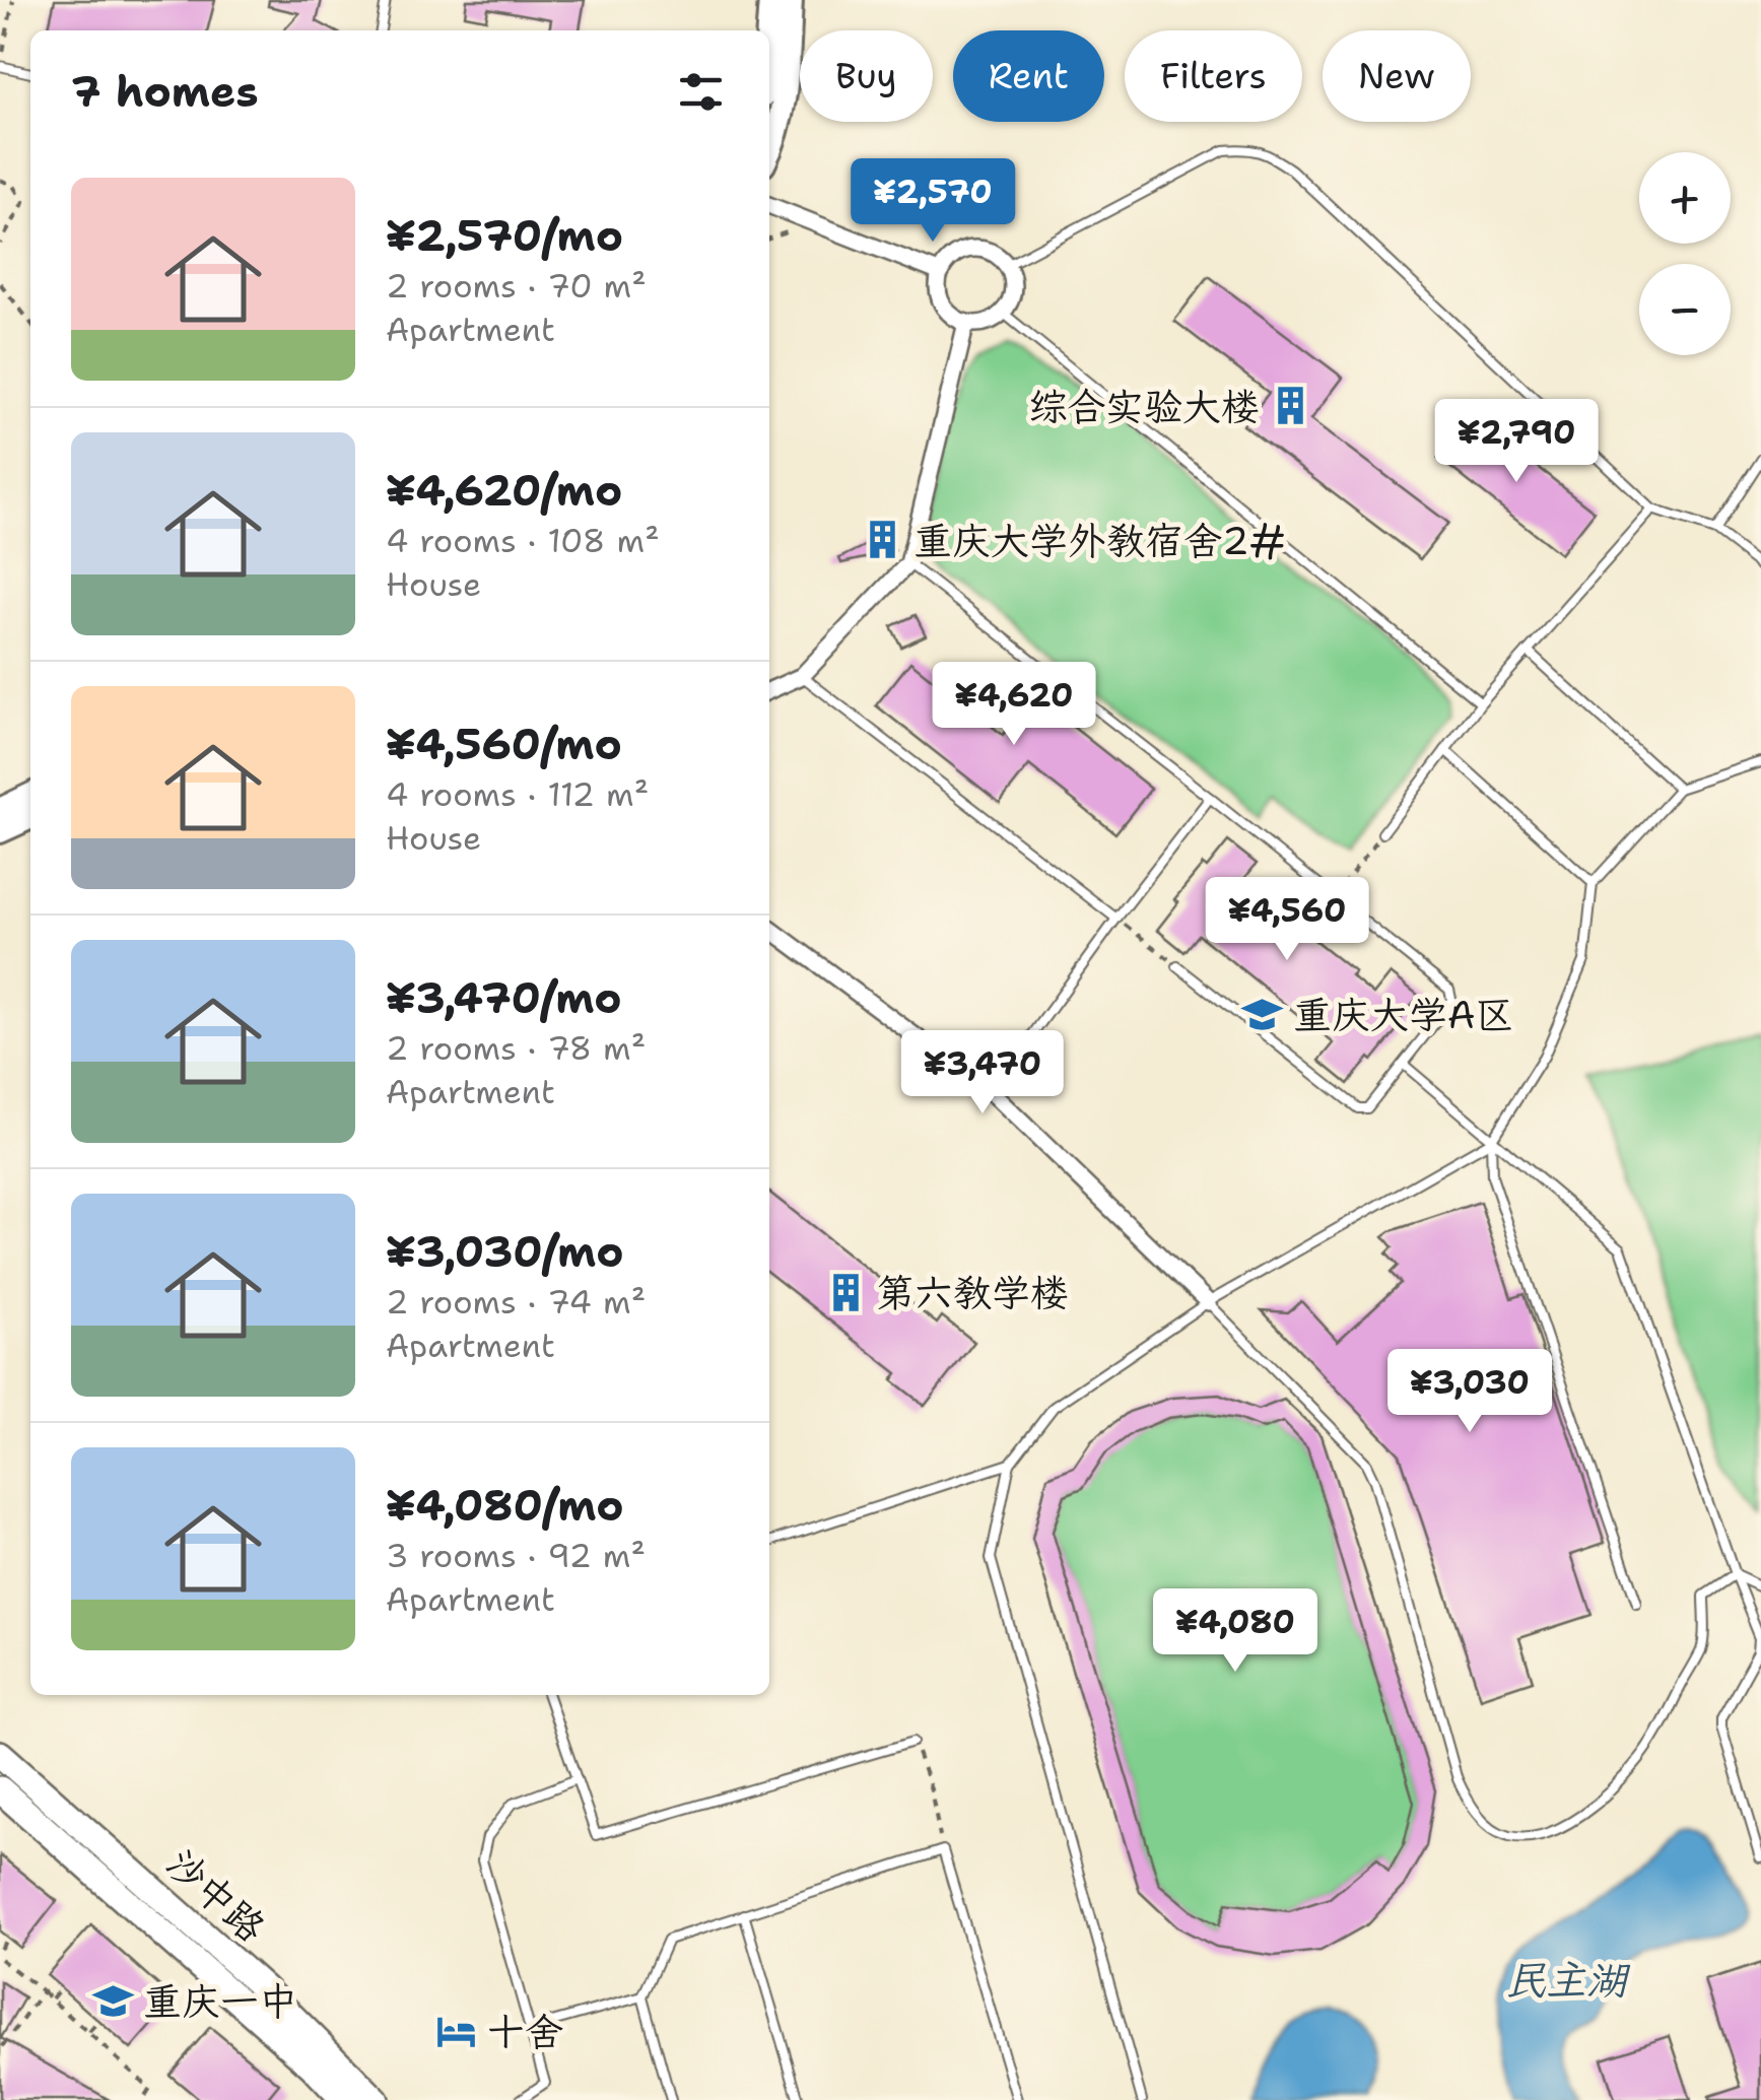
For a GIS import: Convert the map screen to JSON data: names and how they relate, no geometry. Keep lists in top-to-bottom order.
{
  "streets": {
    "main road": ["沙中路"]
  },
  "water": ["民主湖"],
  "places": {
    "building": ["综合实验大楼", "重庆大学外教宿舍2#", "第六教学楼"],
    "school or university": ["重庆大学A区", "重庆一中"],
    "hotel": ["十舍"]
  },
  "page": {
    "chip": [
      "Buy",
      "Rent",
      "Filters",
      "New"
    ],
    "heading": "7 homes",
    "map_buttons": ["+", "−"],
    "list": [
      {
        "name": "¥2,570/mo",
        "note": "2 rooms · 70 m² · Apartment"
      },
      {
        "name": "¥4,620/mo",
        "note": "4 rooms · 108 m² · House"
      },
      {
        "name": "¥4,560/mo",
        "note": "4 rooms · 112 m² · House"
      },
      {
        "name": "¥3,470/mo",
        "note": "2 rooms · 78 m² · Apartment"
      },
      {
        "name": "¥3,030/mo",
        "note": "2 rooms · 74 m² · Apartment"
      },
      {
        "name": "¥4,080/mo",
        "note": "3 rooms · 92 m² · Apartment"
      }
    ],
    "price": [
      "¥2,570",
      "¥2,790",
      "¥4,620",
      "¥4,560",
      "¥3,470",
      "¥3,030",
      "¥4,080"
    ]
  }
}
